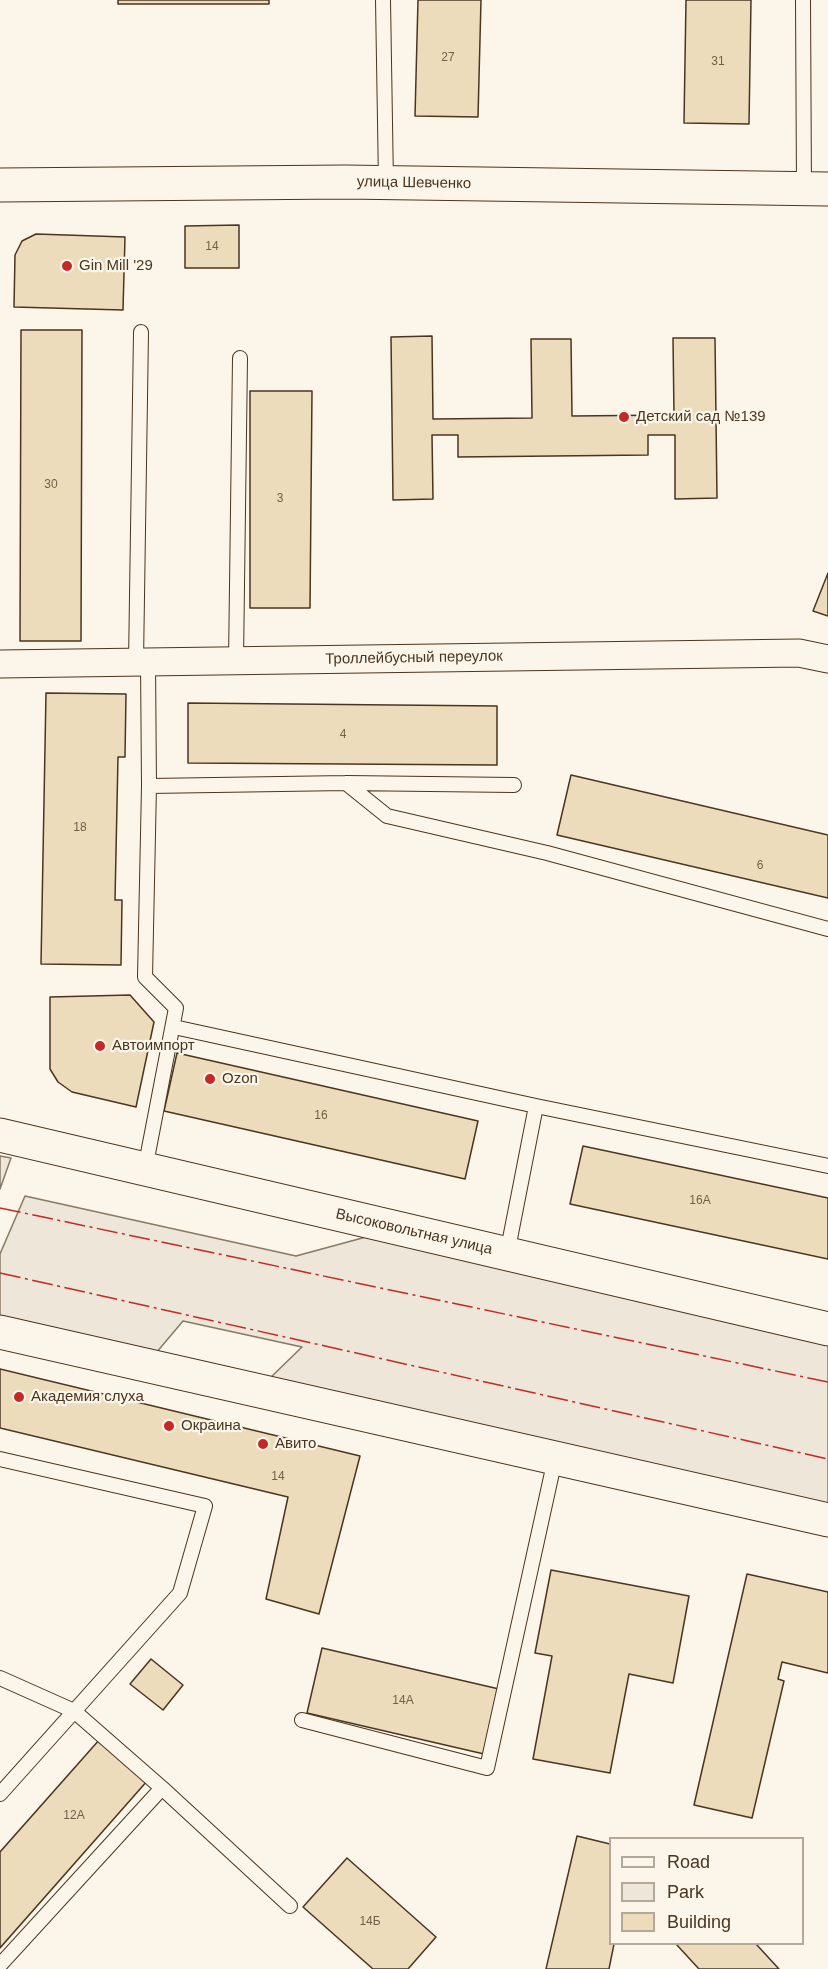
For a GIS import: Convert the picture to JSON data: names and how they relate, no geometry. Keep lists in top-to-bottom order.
{
  "streets": {
    "street": ["улица Шевченко", "Троллейбусный переулок", "Высоковольтная улица"]
  },
  "places": [
    "Gin Mill '29",
    "Детский сад №139",
    "Автоимпорт",
    "Ozon",
    "Академия слуха",
    "Окраина",
    "Авито"
  ],
  "house_numbers": [
    "27",
    "31",
    "14",
    "30",
    "3",
    "4",
    "18",
    "6",
    "16",
    "16А",
    "14",
    "14А",
    "12А",
    "14Б"
  ],
  "legend": ["Road", "Park", "Building"]
}
